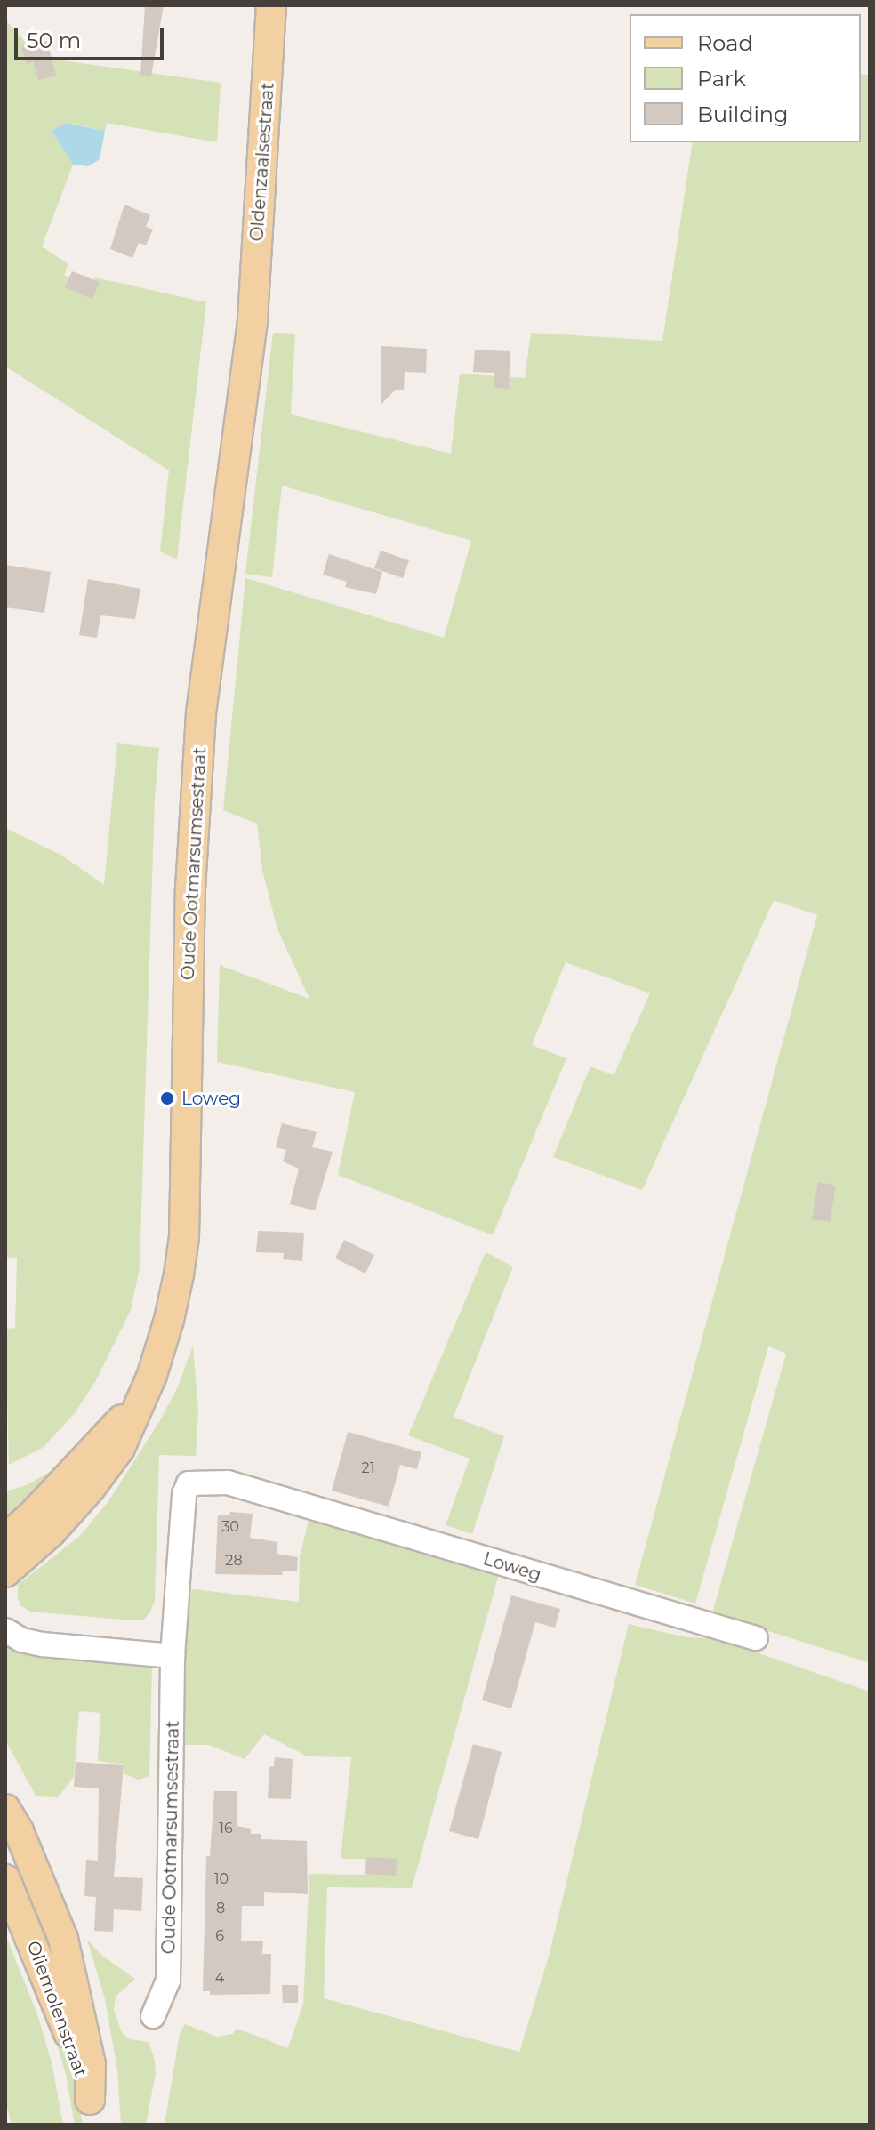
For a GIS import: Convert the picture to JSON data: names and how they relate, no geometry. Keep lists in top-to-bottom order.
{
  "streets": {
    "main road": ["Oldenzaalsestraat", "Oude Ootmarsumsestraat", "Oliemolenstraat"],
    "street": ["Loweg"]
  },
  "crossings": [
    ["Oldenzaalsestraat", "Oude Ootmarsumsestraat"],
    ["Oude Ootmarsumsestraat", "Loweg"]
  ],
  "places": ["Loweg"],
  "house_numbers": [
    "21",
    "30",
    "28",
    "16",
    "10",
    "8",
    "6",
    "4"
  ],
  "legend": ["Road", "Park", "Building"],
  "scale_bar": "50 m"
}
